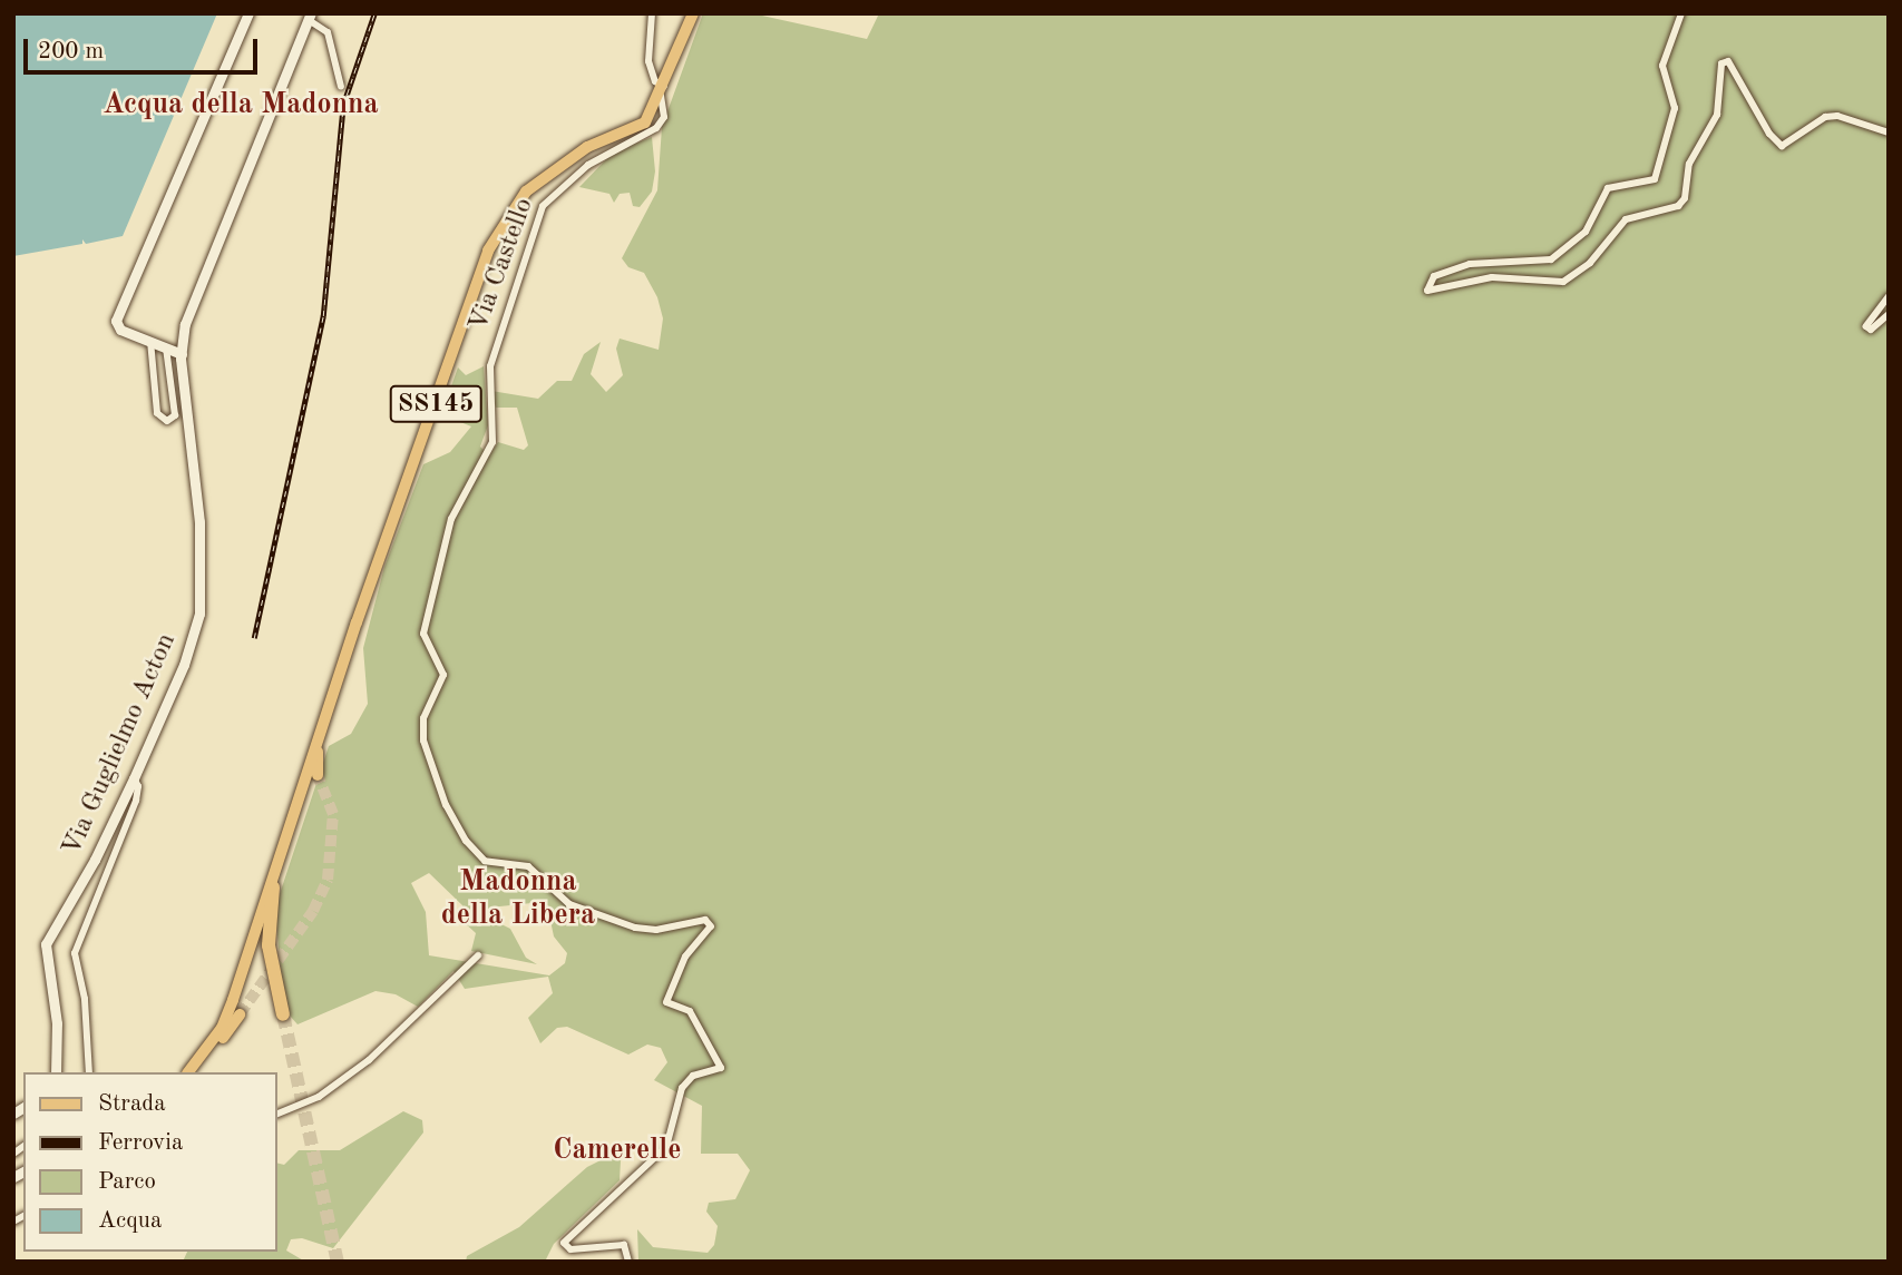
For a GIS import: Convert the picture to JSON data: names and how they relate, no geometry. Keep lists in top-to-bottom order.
{
  "streets": {
    "main road": ["SS145"],
    "street": ["Via Castello", "Via Guglielmo Acton"]
  },
  "crossings": [
    ["Via Castello", "SS145"]
  ],
  "districts": ["Acqua della Madonna", "Madonna della Libera", "Camerelle"],
  "legend": [
    "Strada",
    "Ferrovia",
    "Parco",
    "Acqua"
  ],
  "scale_bar": "200 m"
}
